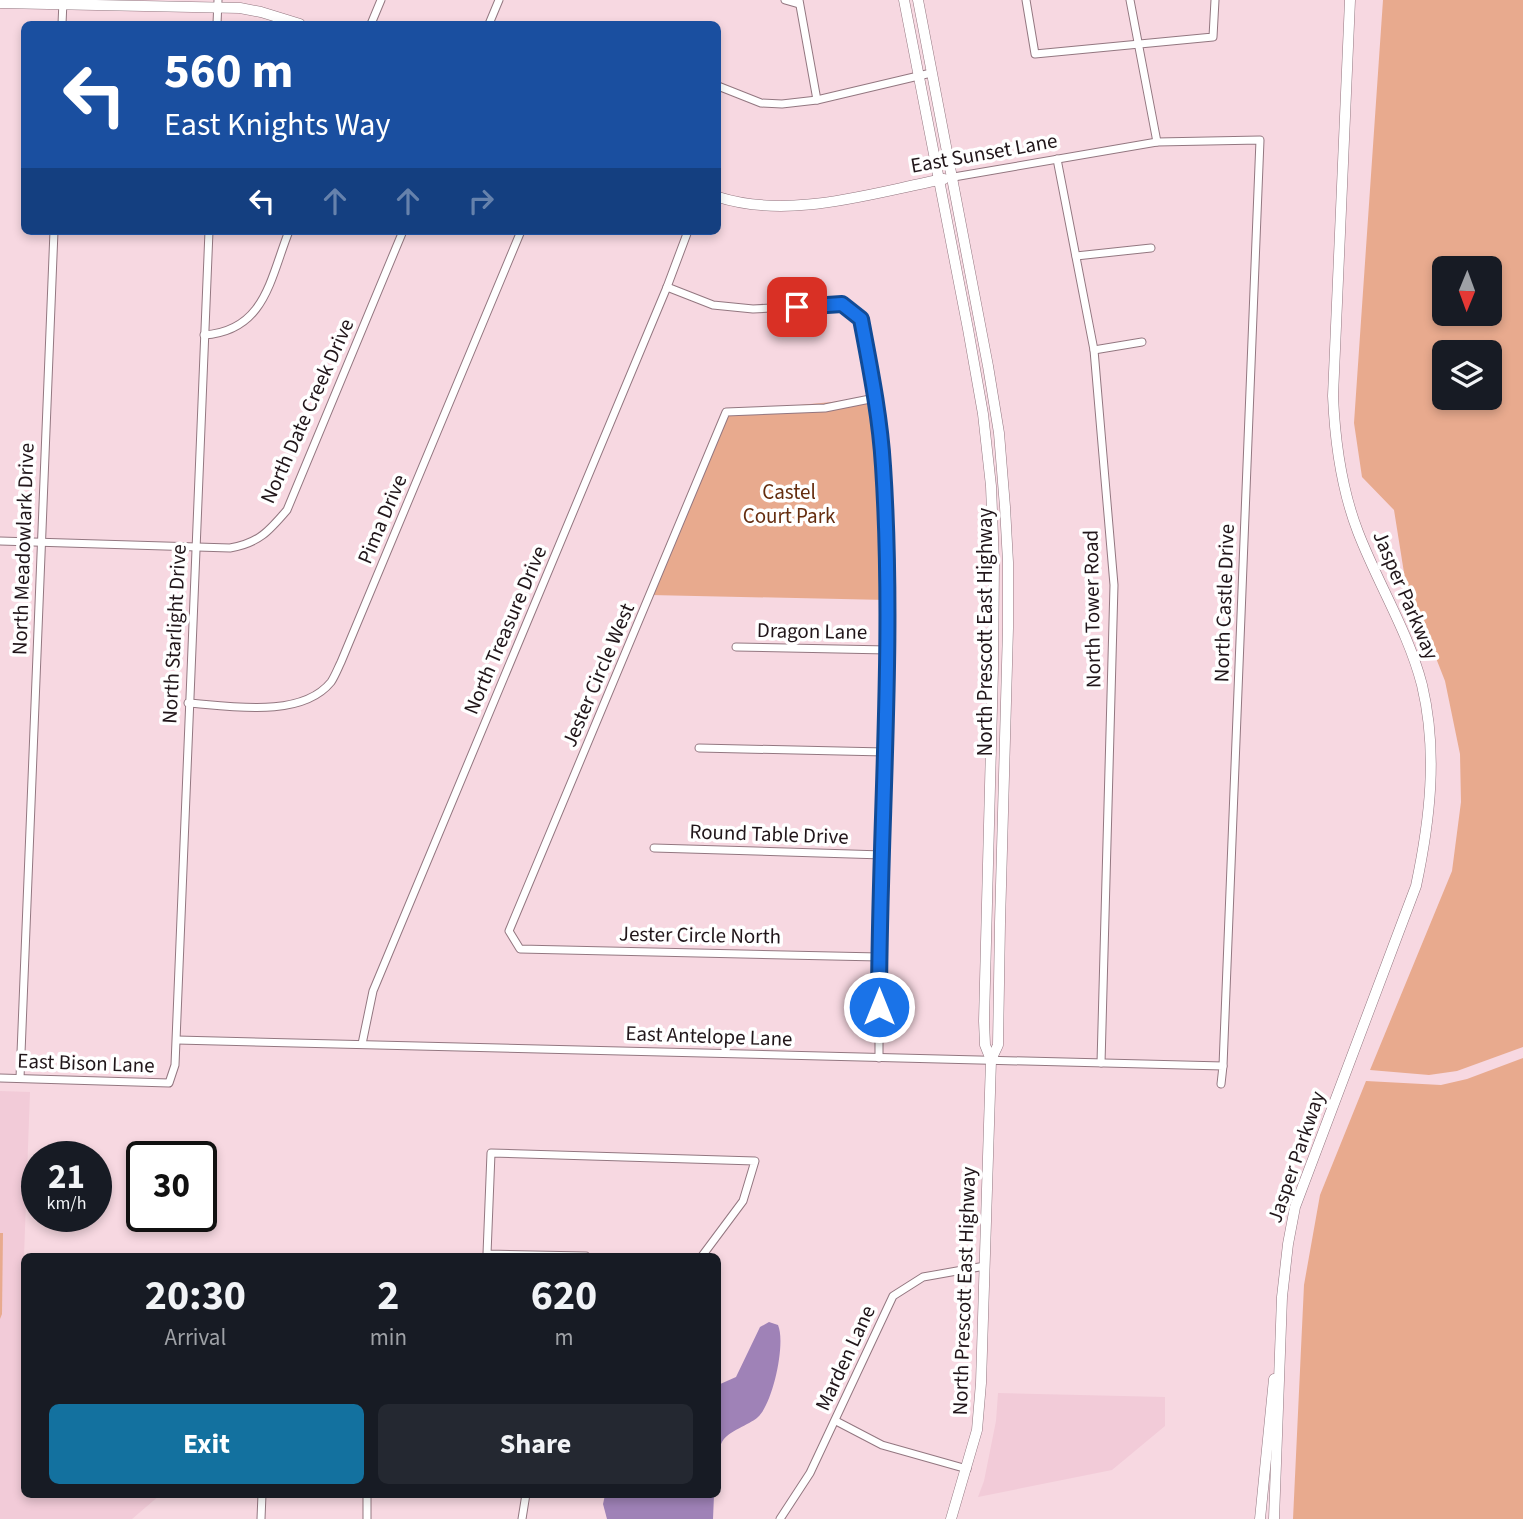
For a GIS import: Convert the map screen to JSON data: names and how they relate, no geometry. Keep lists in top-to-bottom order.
{
  "streets": {
    "street": [
      "East Sunset Lane",
      "North Date Creek Drive",
      "Pima Drive",
      "North Meadowlark Drive",
      "Jasper Parkway",
      "North Castle Drive",
      "North Tower Road",
      "North Treasure Drive",
      "Dragon Lane",
      "North Prescott East Highway",
      "North Starlight Drive",
      "Jester Circle West",
      "Round Table Drive",
      "Jester Circle North",
      "East Antelope Lane",
      "East Bison Lane",
      "Marden Lane"
    ]
  },
  "crossings": [
    ["East Sunset Lane", "North Castle Drive"],
    ["East Sunset Lane", "North Tower Road"],
    ["East Sunset Lane", "North Prescott East Highway"],
    ["North Date Creek Drive", "North Meadowlark Drive"],
    ["North Date Creek Drive", "North Starlight Drive"],
    ["Pima Drive", "North Starlight Drive"],
    ["North Meadowlark Drive", "East Bison Lane"],
    ["North Castle Drive", "East Antelope Lane"],
    ["North Tower Road", "East Antelope Lane"],
    ["North Treasure Drive", "East Antelope Lane"],
    ["North Prescott East Highway", "East Antelope Lane"],
    ["North Prescott East Highway", "Marden Lane"],
    ["North Starlight Drive", "East Antelope Lane"],
    ["North Starlight Drive", "East Bison Lane"],
    ["Jester Circle West", "Jester Circle North"],
    ["East Antelope Lane", "East Bison Lane"]
  ],
  "parks": ["Castel Court Park"],
  "north": "bottom",
  "page": {
    "turn": ["560 m", "East Knights Way"],
    "speed": "21 km/h",
    "limit": "30",
    "eta": [
      "20:30",
      "Arrival",
      "2",
      "min",
      "620",
      "m"
    ],
    "buttons": ["Exit", "Share"]
  }
}
